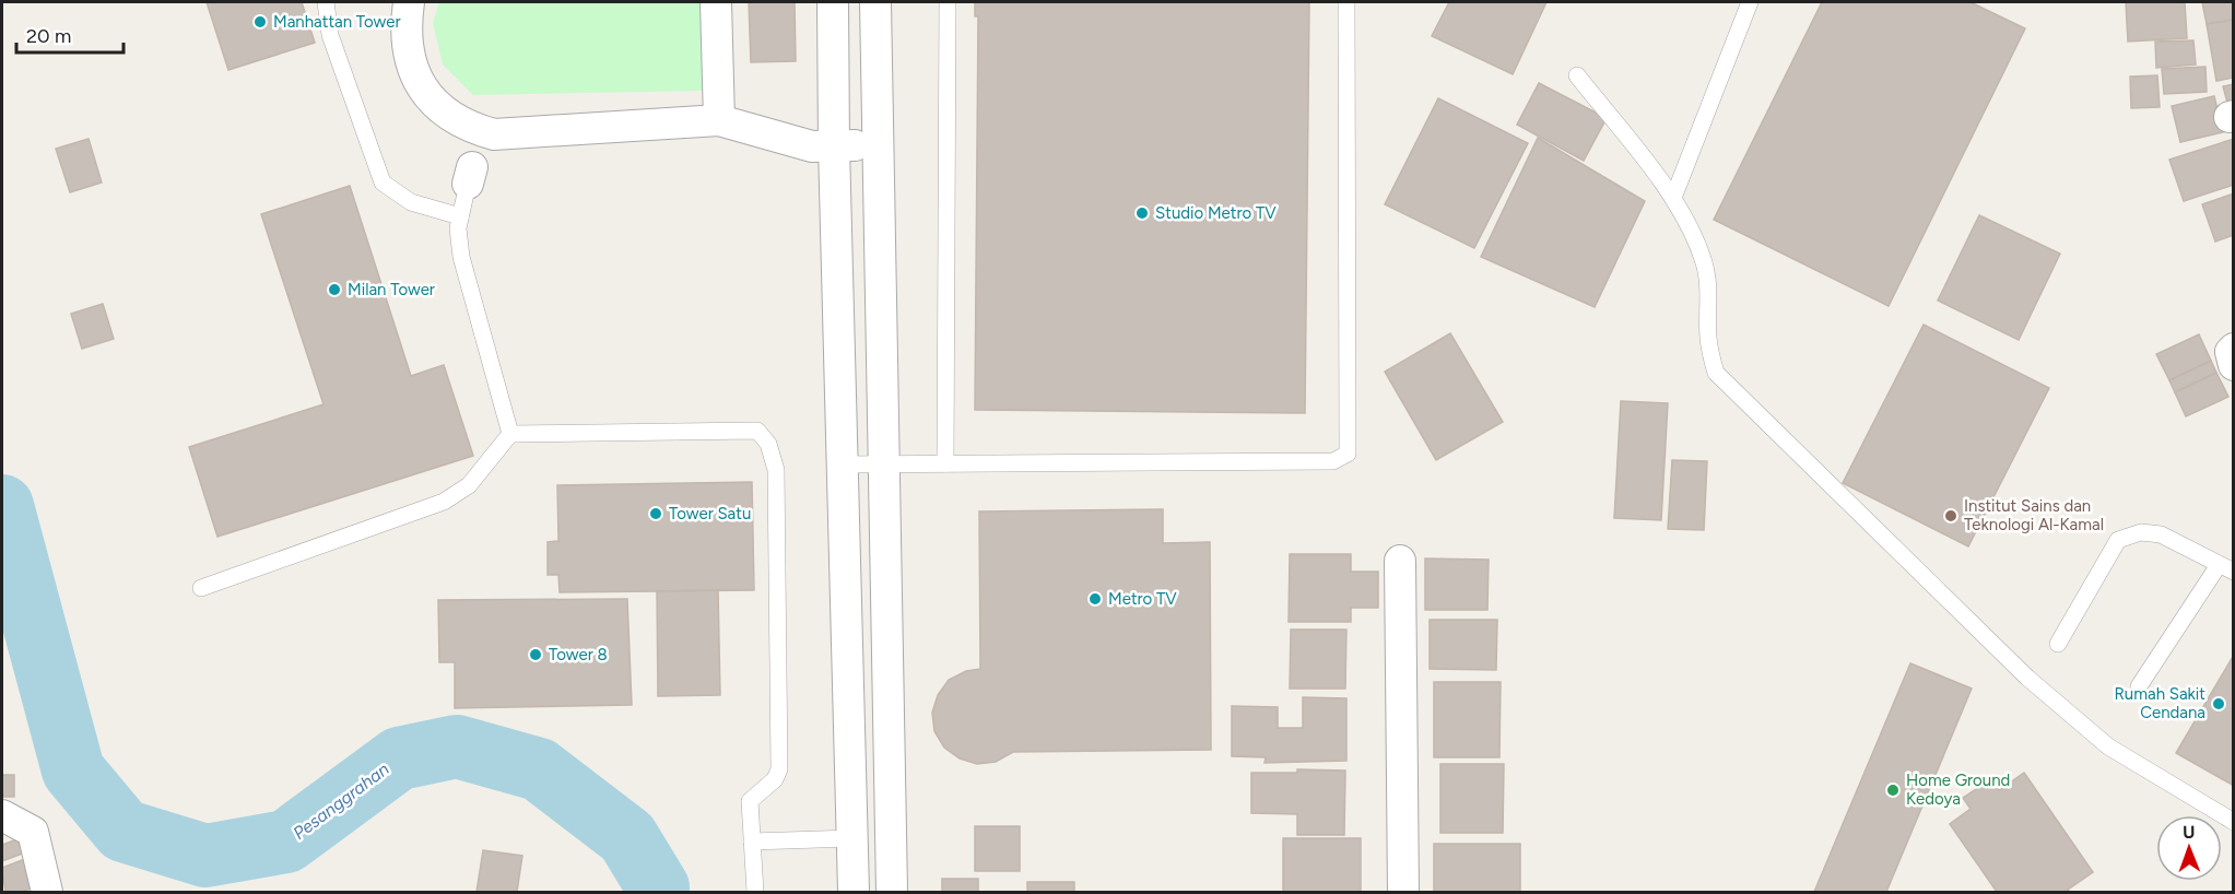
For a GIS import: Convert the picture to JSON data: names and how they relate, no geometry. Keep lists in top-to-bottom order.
{
  "water": ["Pesanggrahan"],
  "places": [
    "Manhattan Tower",
    "Studio Metro TV",
    "Milan Tower",
    "Tower Satu",
    "Institut Sains dan Teknologi Al-Kamal",
    "Metro TV",
    "Tower 8",
    "Rumah Sakit Cendana",
    "Home Ground Kedoya"
  ],
  "scale_bar": "20 m",
  "north": "top"
}
